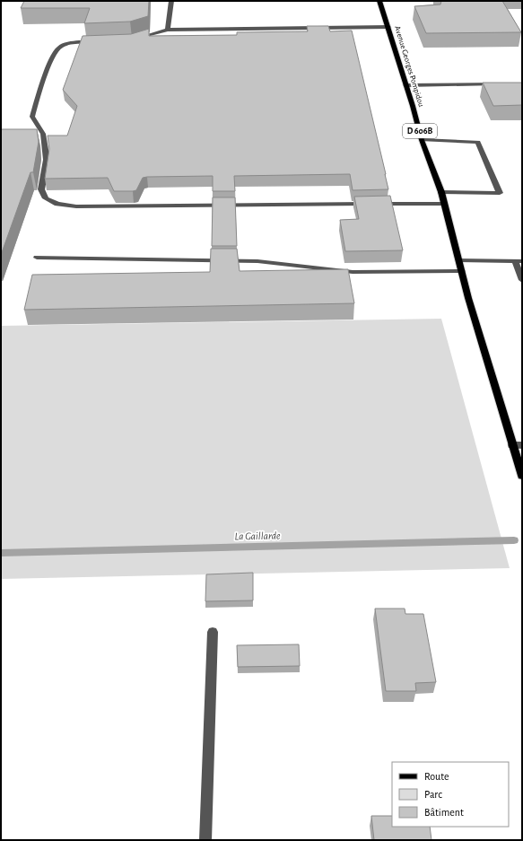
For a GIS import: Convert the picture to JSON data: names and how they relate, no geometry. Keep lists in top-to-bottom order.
{
  "streets": {
    "main road": ["Avenue Georges Pompidou", "D 606B"]
  },
  "crossings": [
    ["Avenue Georges Pompidou", "D 606B"]
  ],
  "water": ["La Gaillarde"],
  "legend": ["Route", "Parc", "Bâtiment"]
}
